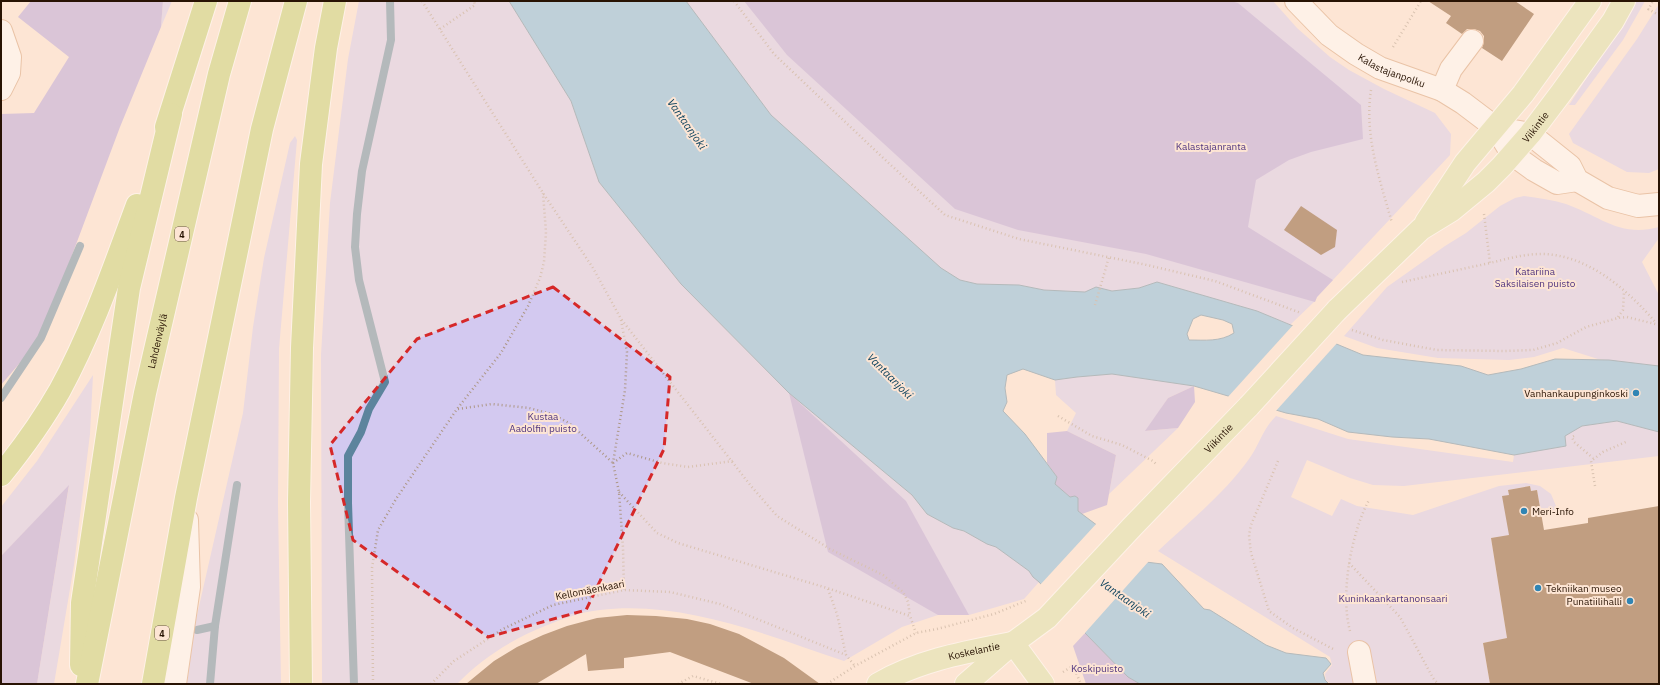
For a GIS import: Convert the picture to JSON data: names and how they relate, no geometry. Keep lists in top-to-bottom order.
{
  "streets": {
    "highway": ["4", "Lahdenväylä"],
    "main road": ["Viikintie", "Koskelantie"],
    "street": ["Kalastajanpolku"],
    "path": ["Kellomäenkaari"]
  },
  "crossings": [
    ["Kalastajanpolku", "Viikintie"],
    ["Viikintie", "Koskelantie"]
  ],
  "water": ["Vantaanjoki"],
  "parks": [
    "Kalastajanranta",
    "Katariina Saksilaisen puisto",
    "Kustaa Aadolfin puisto",
    "Kuninkaankartanonsaari",
    "Koskipuisto"
  ],
  "places": [
    "Vanhankaupunginkoski",
    "Meri-Info",
    "Tekniikan museo",
    "Punatiilihalli"
  ]
}
